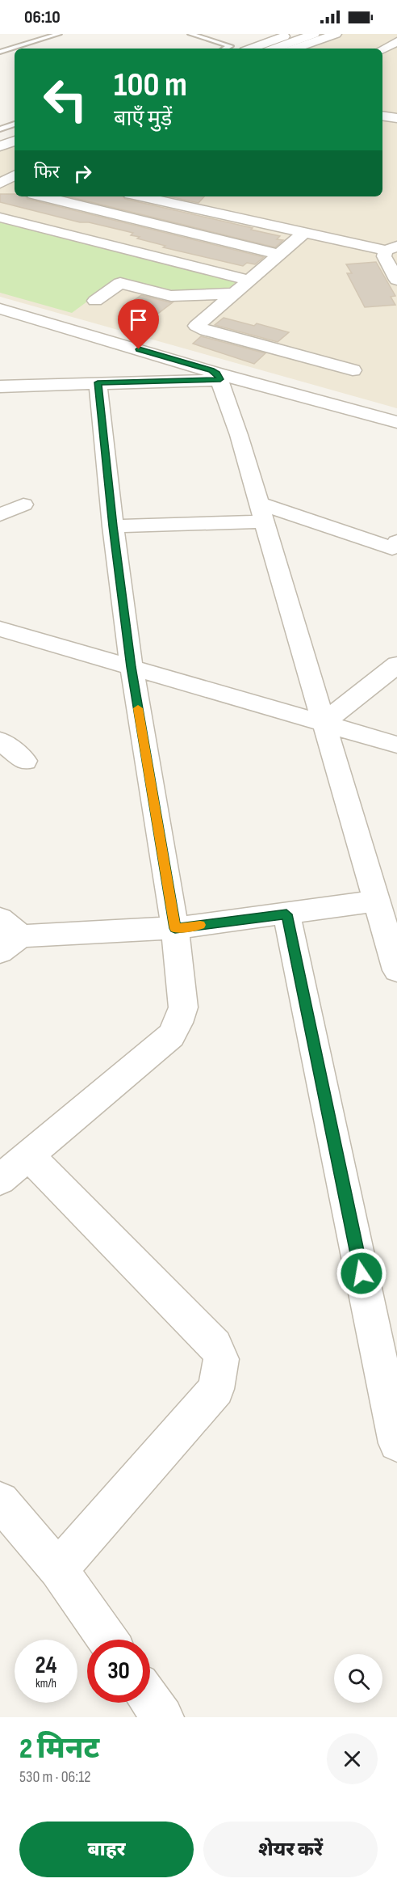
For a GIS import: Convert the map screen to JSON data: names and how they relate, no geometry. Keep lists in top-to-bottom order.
{
  "page": {
    "status": "06:10",
    "turn": ["100 m", "बाएँ मुड़ें"],
    "then": "फिर",
    "speed": "24 km/h",
    "limit": "30",
    "heading": ["2 मिनट", "530 m · 06:12"],
    "buttons": ["बाहर", "शेयर करें"]
  }
}
